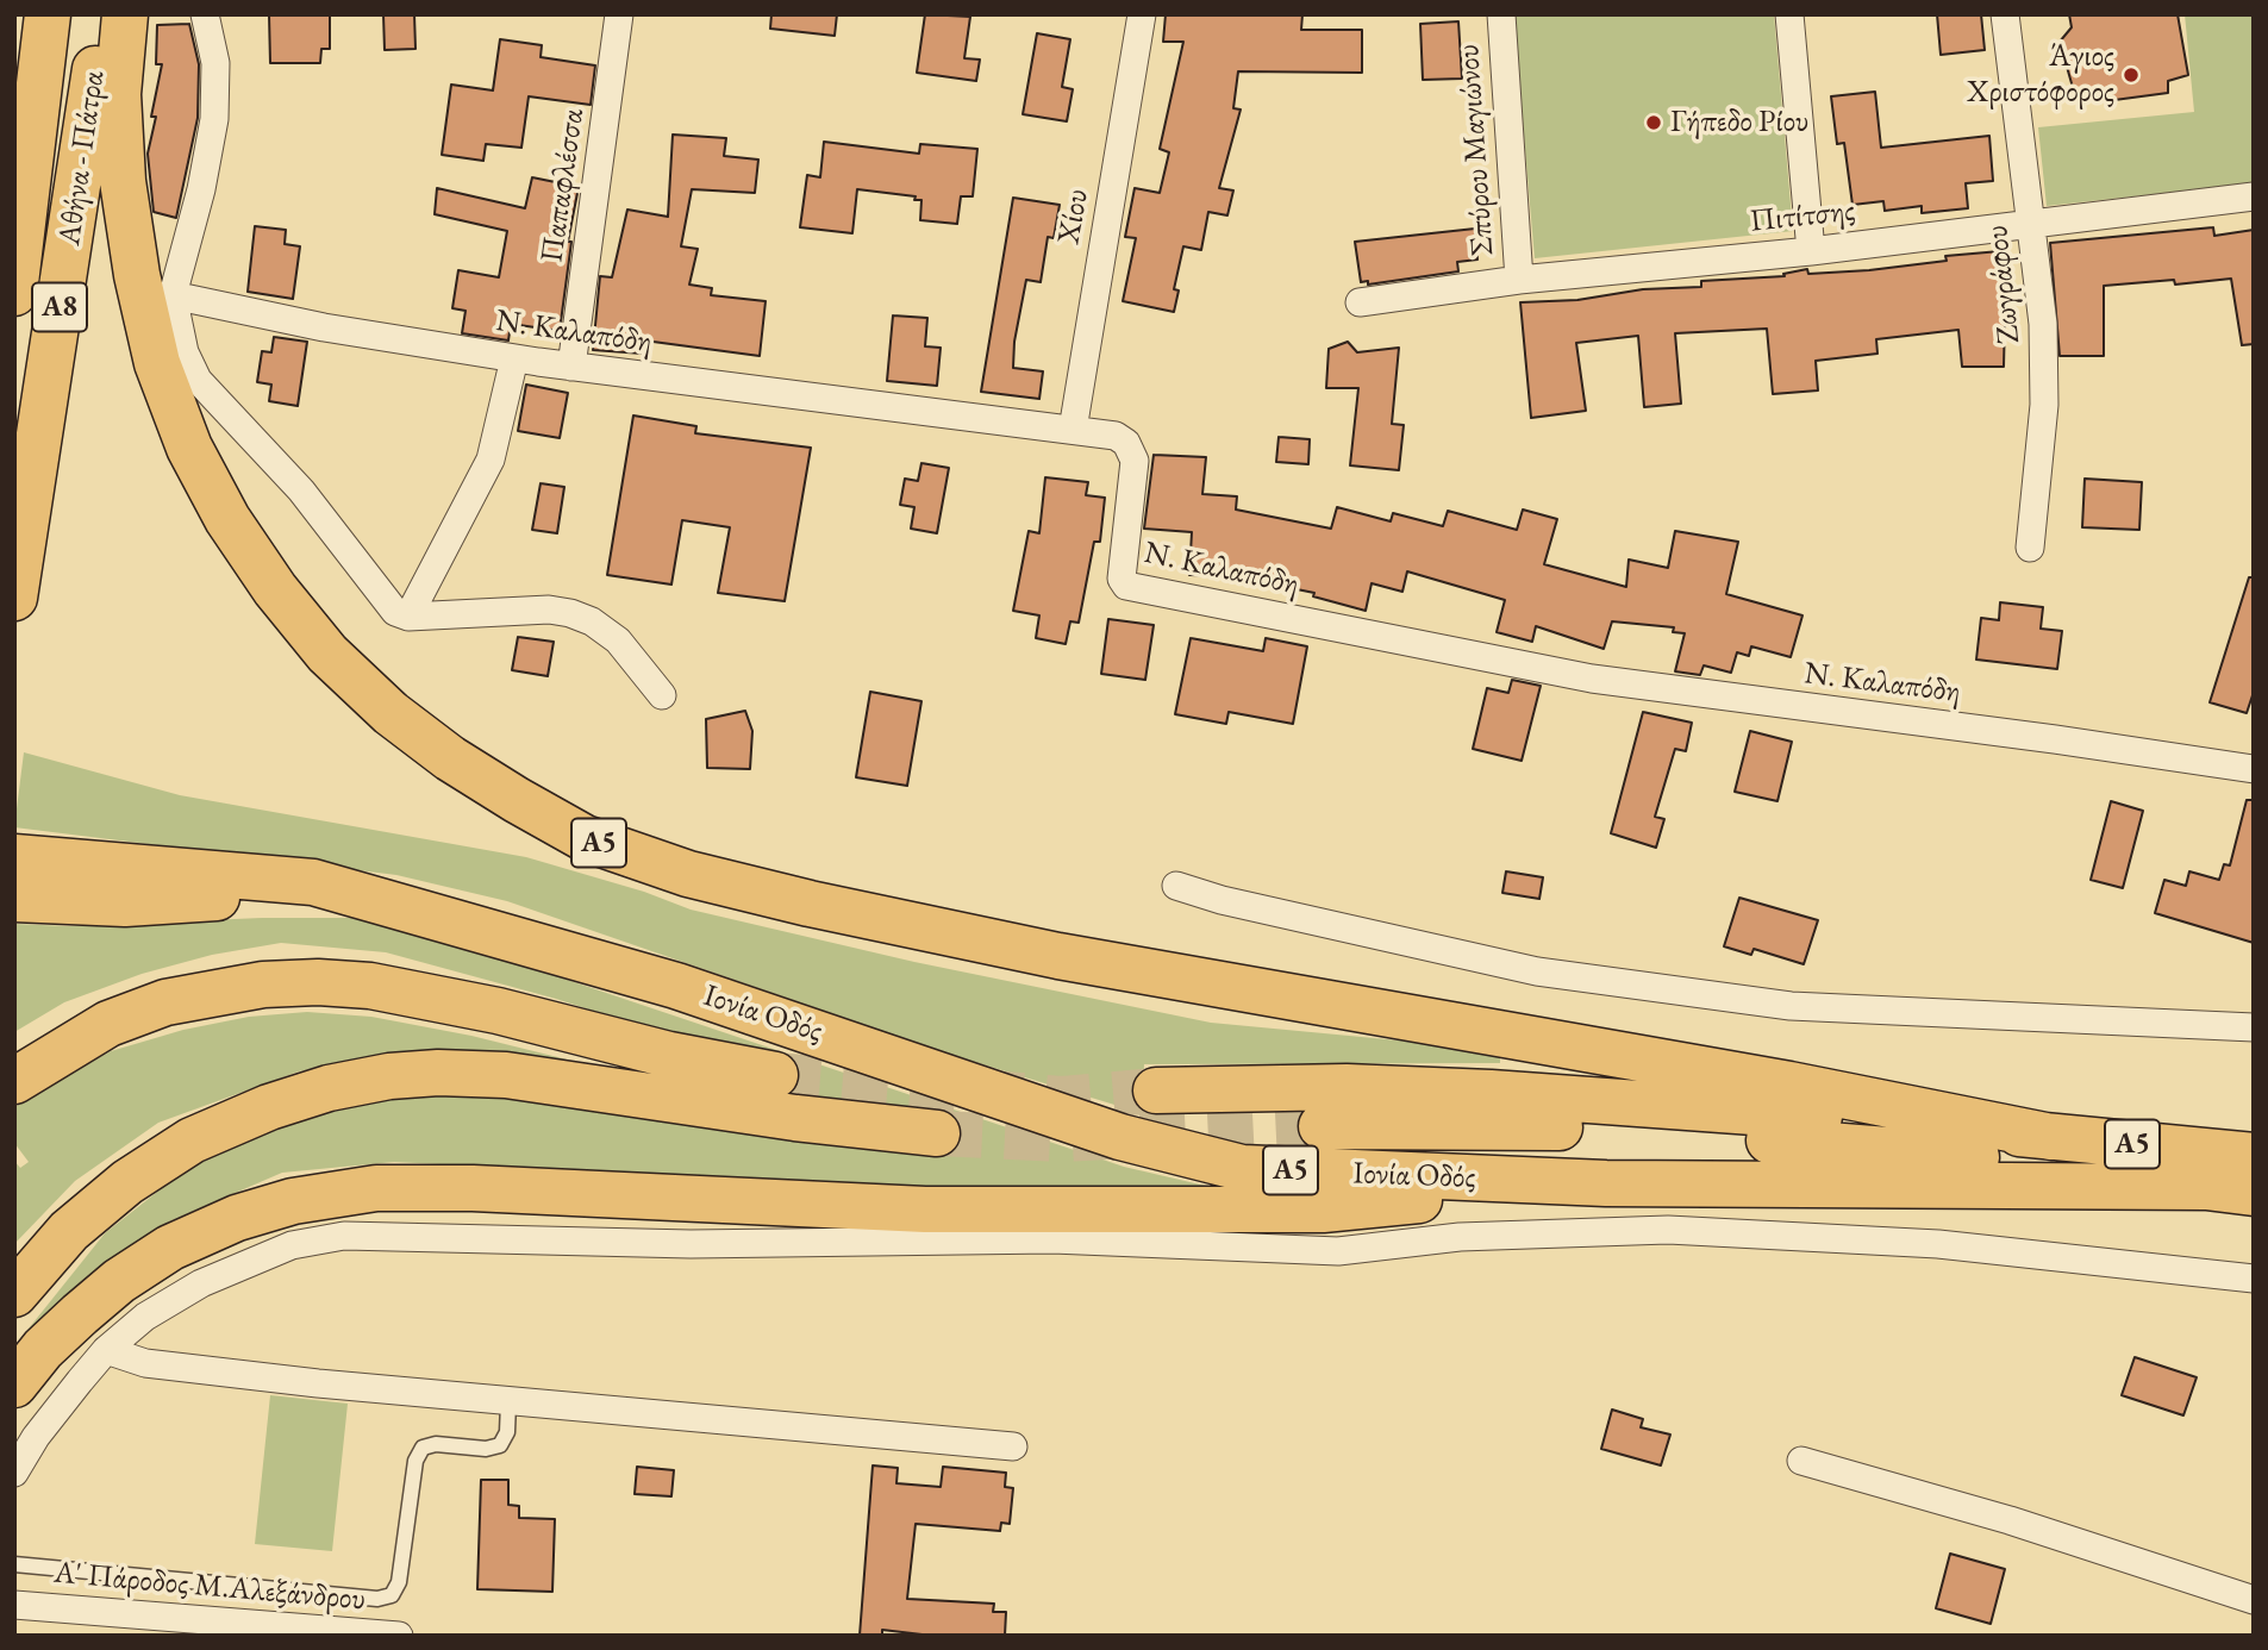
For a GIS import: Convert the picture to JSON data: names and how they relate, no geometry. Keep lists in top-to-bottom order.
{
  "streets": {
    "highway": [
      "Αθήνα - Πάτρα",
      "Α8",
      "Α5",
      "Ιονία Οδός"
    ],
    "street": [
      "Σπύρου Μαγιώνου",
      "Παπαφλέσσα",
      "Χίου",
      "Πιτίτσης",
      "Ζωγράφου",
      "Ν. Καλαπόδη",
      "Α' Πάροδος Μ.Αλεξάνδρου"
    ]
  },
  "crossings": [
    ["Σπύρου Μαγιώνου", "Πιτίτσης"],
    ["Παπαφλέσσα", "Ν. Καλαπόδη"],
    ["Χίου", "Ν. Καλαπόδη"],
    ["Πιτίτσης", "Ζωγράφου"]
  ],
  "places": ["Άγιος Χριστόφορος", "Γήπεδο Ρίου"]
}
